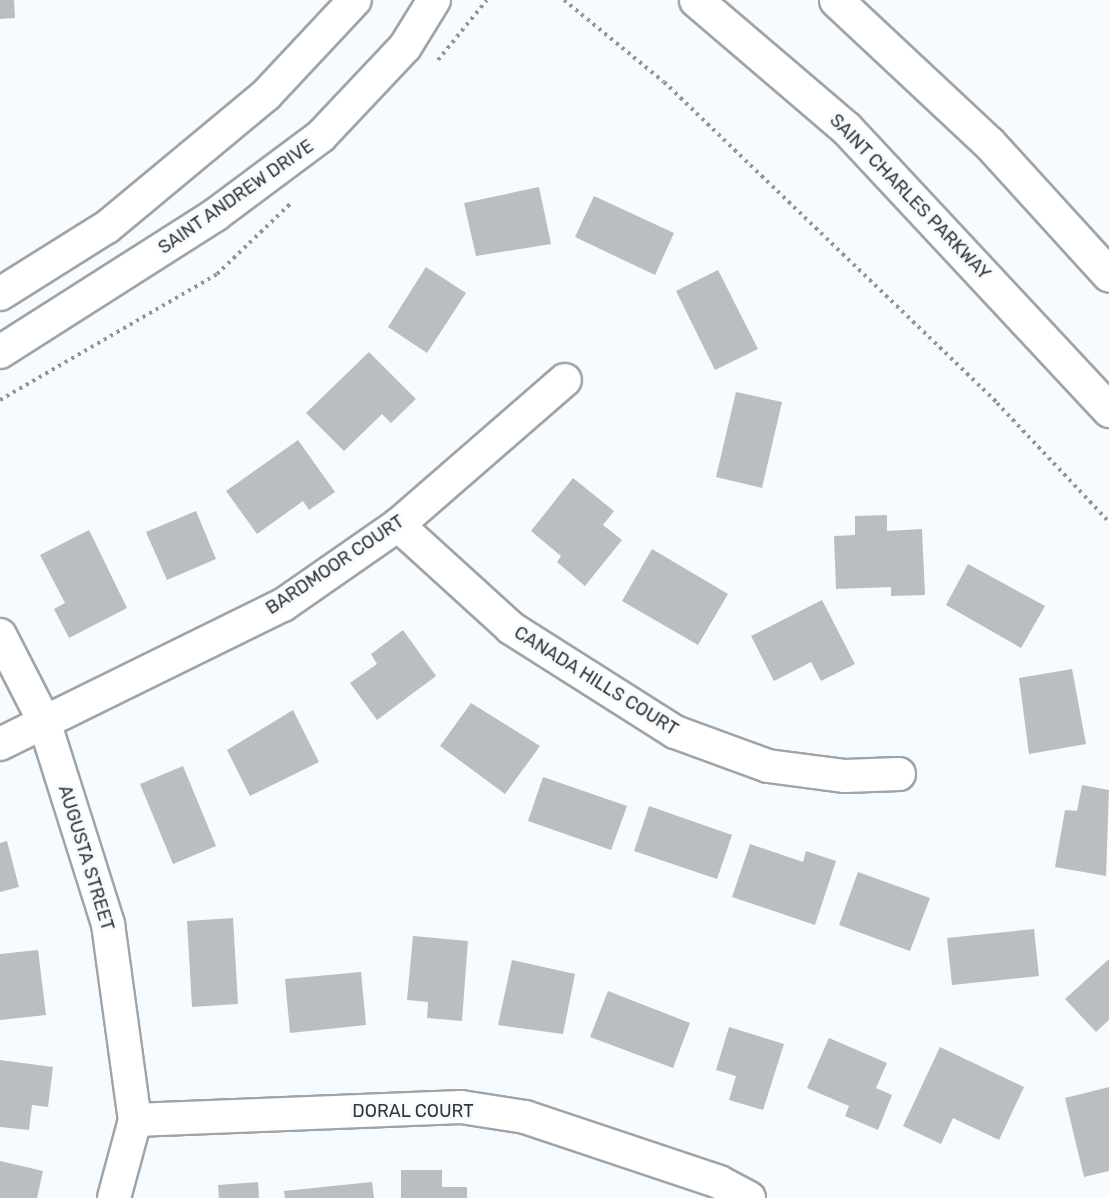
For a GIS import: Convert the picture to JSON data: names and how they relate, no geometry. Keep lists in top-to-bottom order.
{
  "streets": {
    "main road": ["SAINT CHARLES PARKWAY"],
    "street": [
      "SAINT ANDREW DRIVE",
      "BARDMOOR COURT",
      "CANADA HILLS COURT",
      "AUGUSTA STREET",
      "DORAL COURT"
    ]
  },
  "crossings": [
    ["BARDMOOR COURT", "CANADA HILLS COURT"],
    ["BARDMOOR COURT", "AUGUSTA STREET"],
    ["AUGUSTA STREET", "DORAL COURT"]
  ]
}
